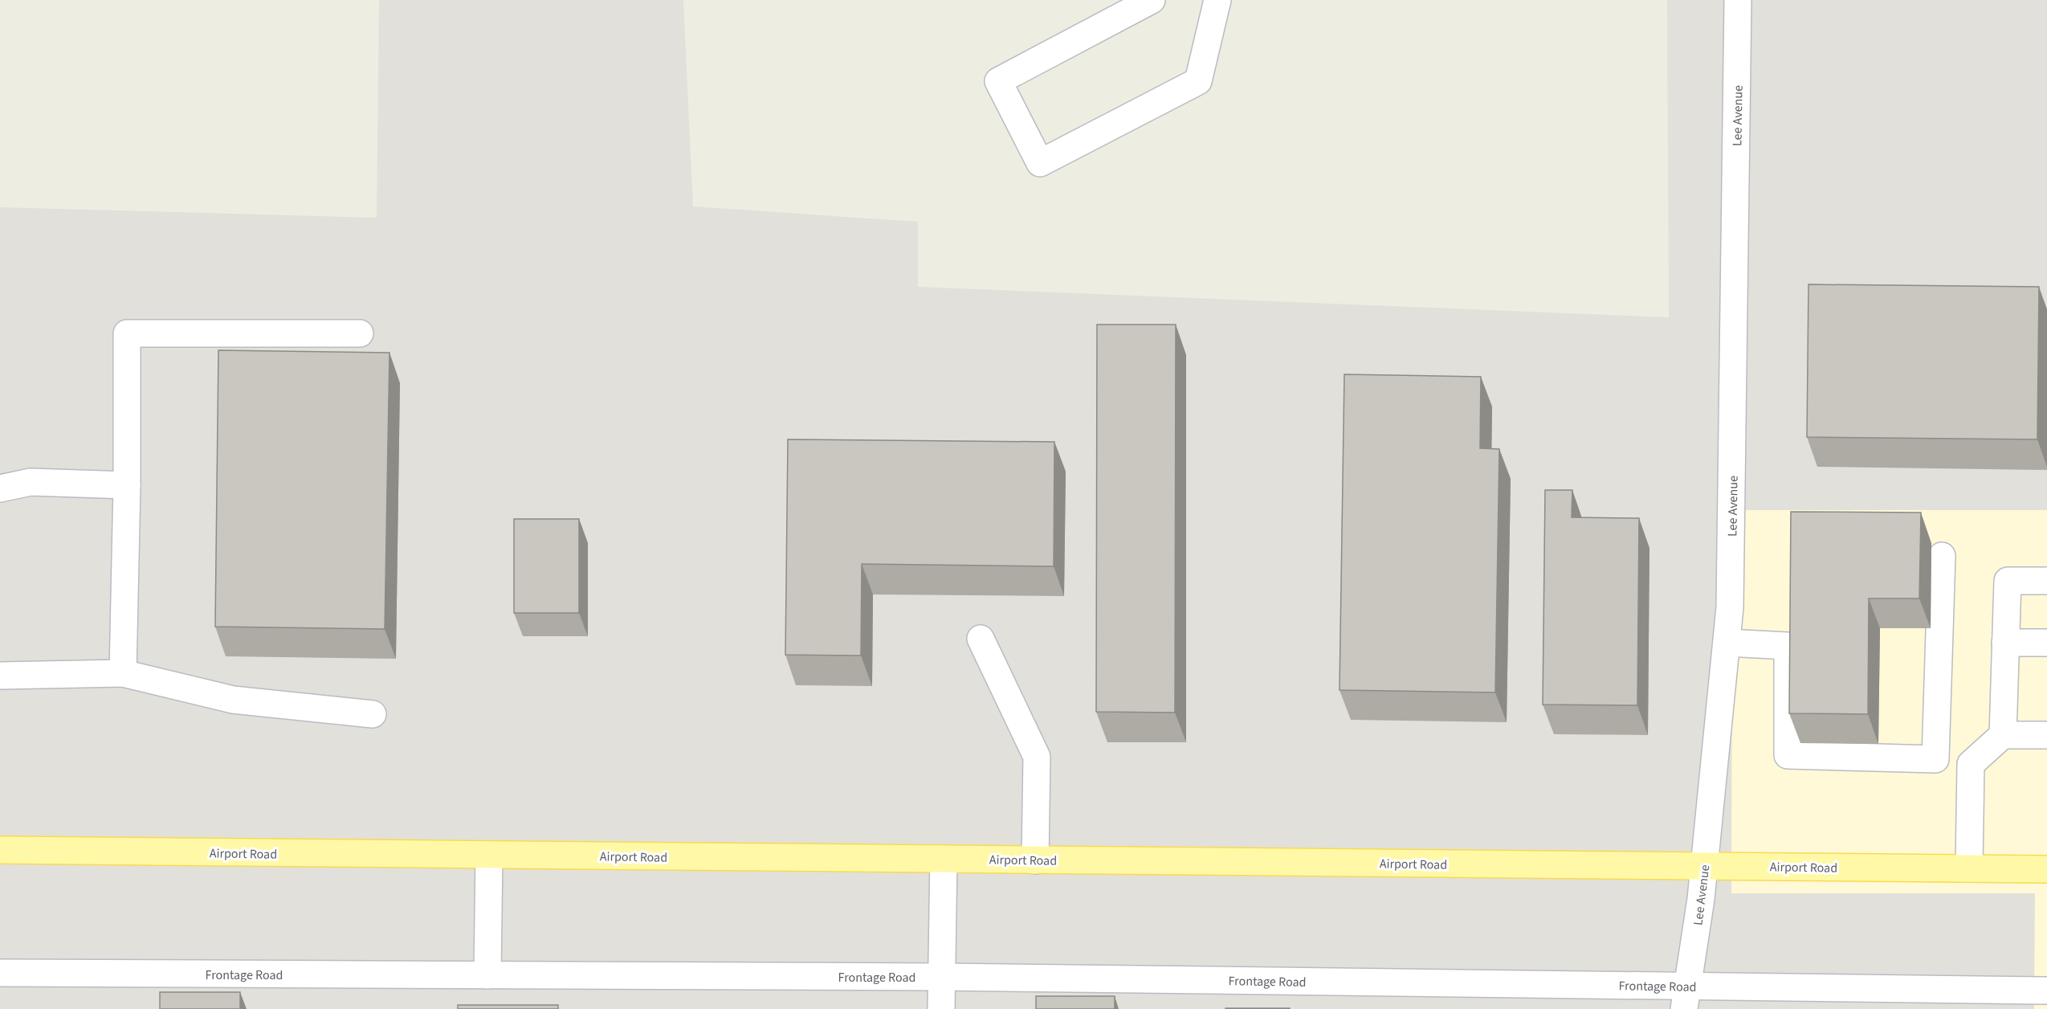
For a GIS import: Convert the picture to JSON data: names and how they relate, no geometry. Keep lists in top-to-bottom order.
{
  "streets": {
    "main road": ["Airport Road"],
    "street": ["Lee Avenue", "Frontage Road"]
  },
  "crossings": [
    ["Lee Avenue", "Airport Road"],
    ["Lee Avenue", "Frontage Road"]
  ]
}
